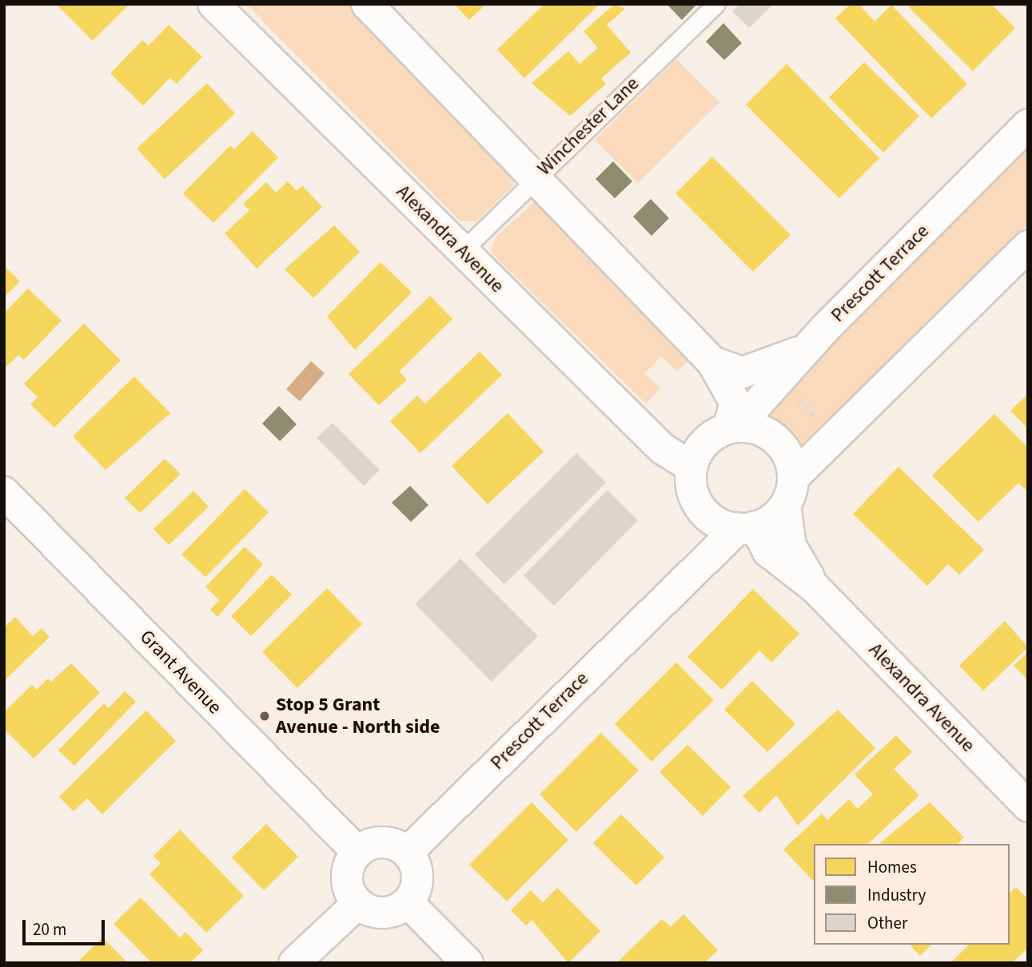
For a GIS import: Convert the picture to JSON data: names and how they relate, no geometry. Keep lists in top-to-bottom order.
{
  "streets": {
    "street": ["Alexandra Avenue", "Prescott Terrace", "Grant Avenue"],
    "lane": ["Winchester Lane"]
  },
  "crossings": [
    ["Winchester Lane", "Alexandra Avenue"],
    ["Alexandra Avenue", "Prescott Terrace"],
    ["Prescott Terrace", "Grant Avenue"]
  ],
  "places": ["Stop 5 Grant Avenue - North side"],
  "legend": ["Homes", "Industry", "Other"],
  "scale_bar": "20 m"
}
